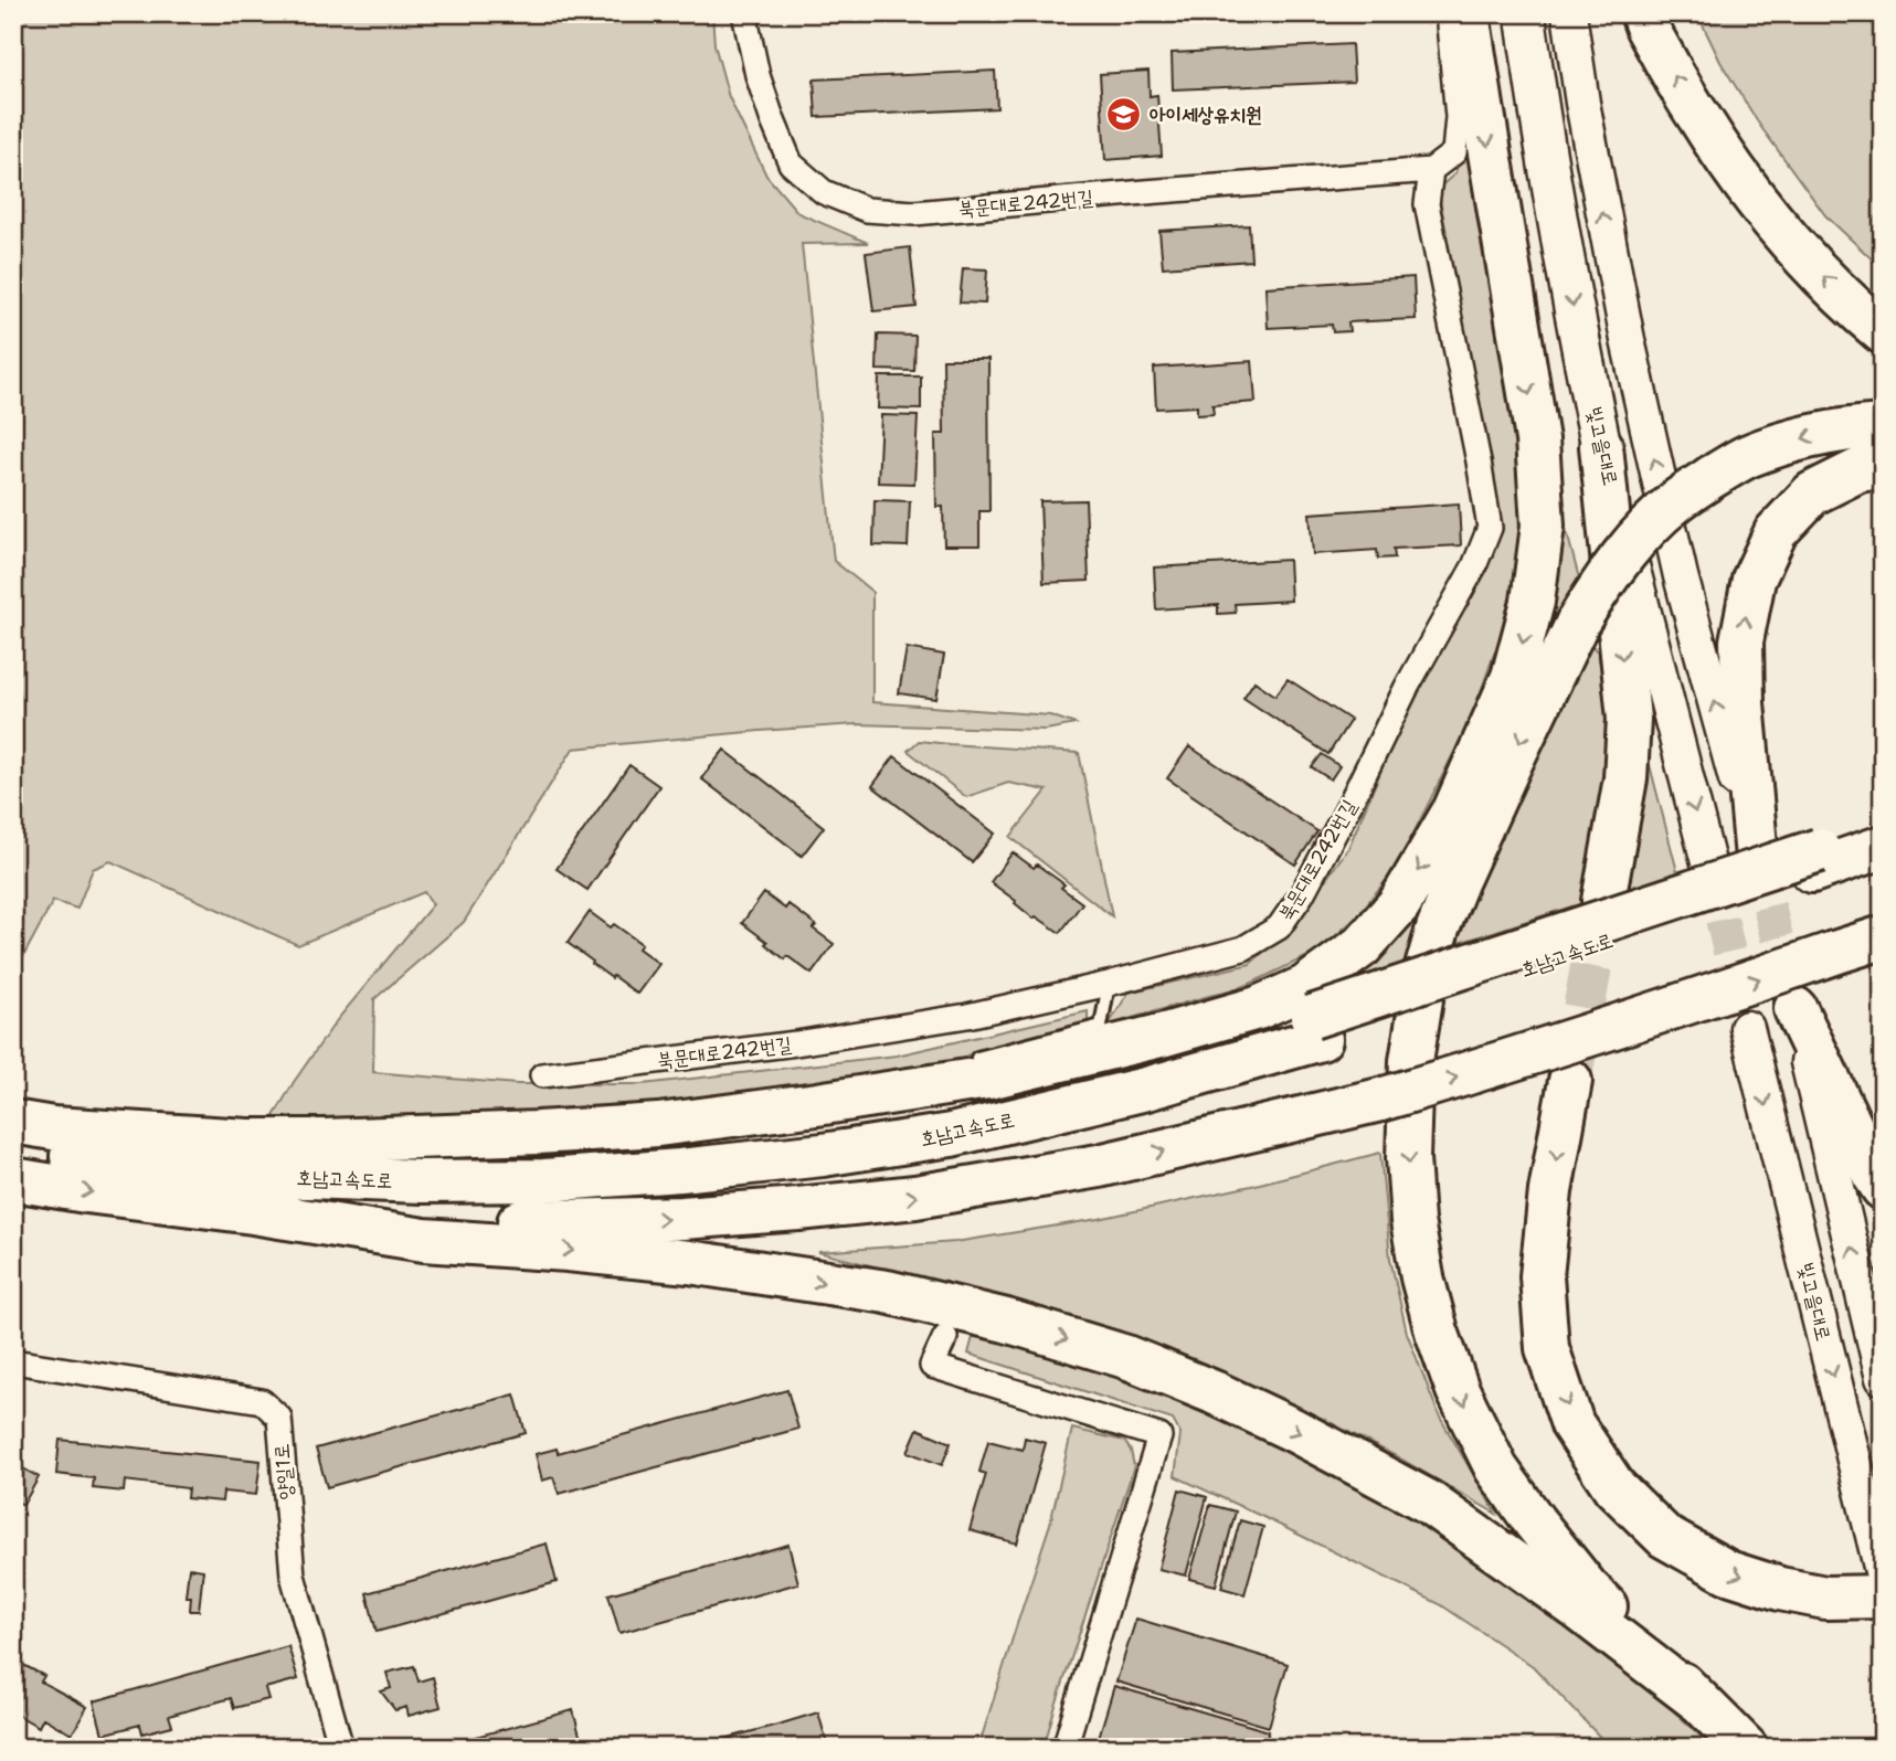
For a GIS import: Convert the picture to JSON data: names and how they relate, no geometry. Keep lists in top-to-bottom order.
{
  "streets": {
    "highway": ["빛고을대로", "호남고속도로"],
    "street": ["북문대로242번길", "양일1로"]
  },
  "places": {
    "school or university": ["아이세상유치원"]
  }
}
